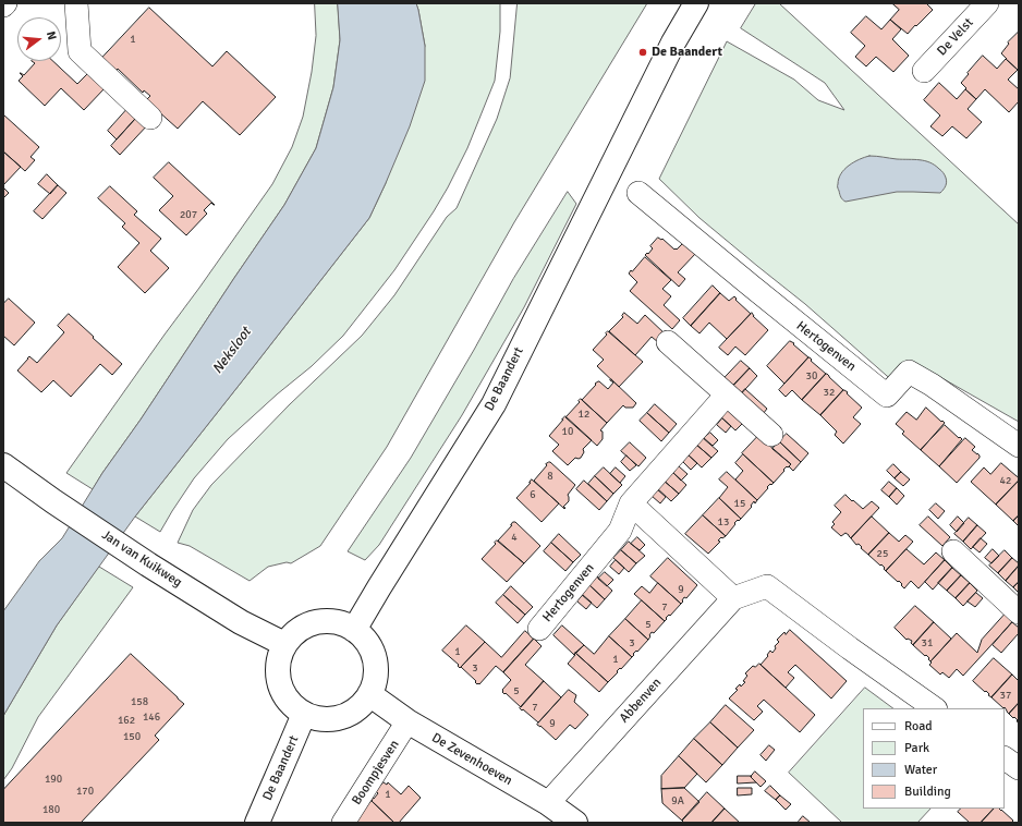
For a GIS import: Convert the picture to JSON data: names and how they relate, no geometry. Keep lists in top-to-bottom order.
{
  "streets": {
    "main road": ["De Baandert", "Jan van Kuikweg", "De Zevenhoeven"],
    "street": [
      "De Velst",
      "Hertogenven",
      "Abbenven",
      "Boompjesven"
    ]
  },
  "crossings": [
    ["De Baandert", "Jan van Kuikweg"],
    ["De Baandert", "De Zevenhoeven"],
    ["Jan van Kuikweg", "De Zevenhoeven"],
    ["Abbenven", "De Zevenhoeven"],
    ["De Zevenhoeven", "Boompjesven"]
  ],
  "water": ["Neksloot"],
  "places": ["De Baandert"],
  "house_numbers": [
    "1",
    "207",
    "30",
    "32",
    "12",
    "10",
    "8",
    "42",
    "6",
    "15",
    "13",
    "4",
    "25",
    "9",
    "7",
    "5",
    "3",
    "31",
    "1",
    "1",
    "3",
    "5",
    "37",
    "158",
    "7",
    "146",
    "162",
    "9",
    "150",
    "190",
    "170",
    "1",
    "9A",
    "180"
  ],
  "legend": [
    "Road",
    "Park",
    "Water",
    "Building"
  ],
  "north": "right"
}
